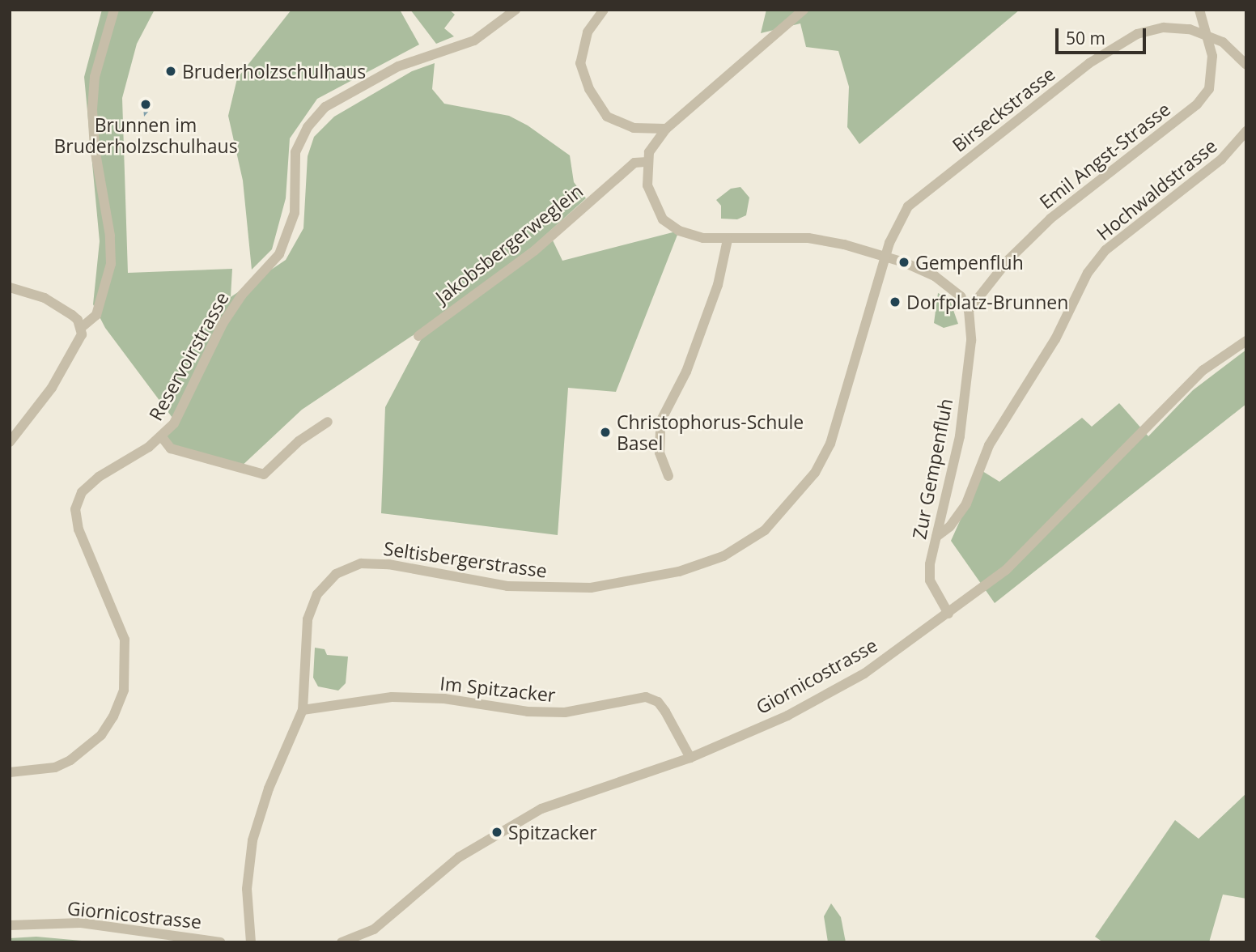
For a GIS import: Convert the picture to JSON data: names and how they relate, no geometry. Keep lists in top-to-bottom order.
{
  "streets": {
    "street": [
      "Birseckstrasse",
      "Emil Angst-Strasse",
      "Hochwaldstrasse",
      "Jakobsbergerweglein",
      "Reservoirstrasse",
      "Zur Gempenfluh",
      "Seltisbergerstrasse",
      "Giornicostrasse",
      "Im Spitzacker"
    ]
  },
  "crossings": [
    ["Birseckstrasse", "Emil Angst-Strasse"],
    ["Birseckstrasse", "Seltisbergerstrasse"],
    ["Emil Angst-Strasse", "Zur Gempenfluh"],
    ["Hochwaldstrasse", "Zur Gempenfluh"],
    ["Zur Gempenfluh", "Giornicostrasse"],
    ["Seltisbergerstrasse", "Im Spitzacker"],
    ["Giornicostrasse", "Im Spitzacker"]
  ],
  "places": [
    "Bruderholzschulhaus",
    "Brunnen im Bruderholzschulhaus",
    "Gempenfluh",
    "Dorfplatz-Brunnen",
    "Christophorus-Schule Basel",
    "Spitzacker"
  ],
  "scale_bar": "50 m"
}
